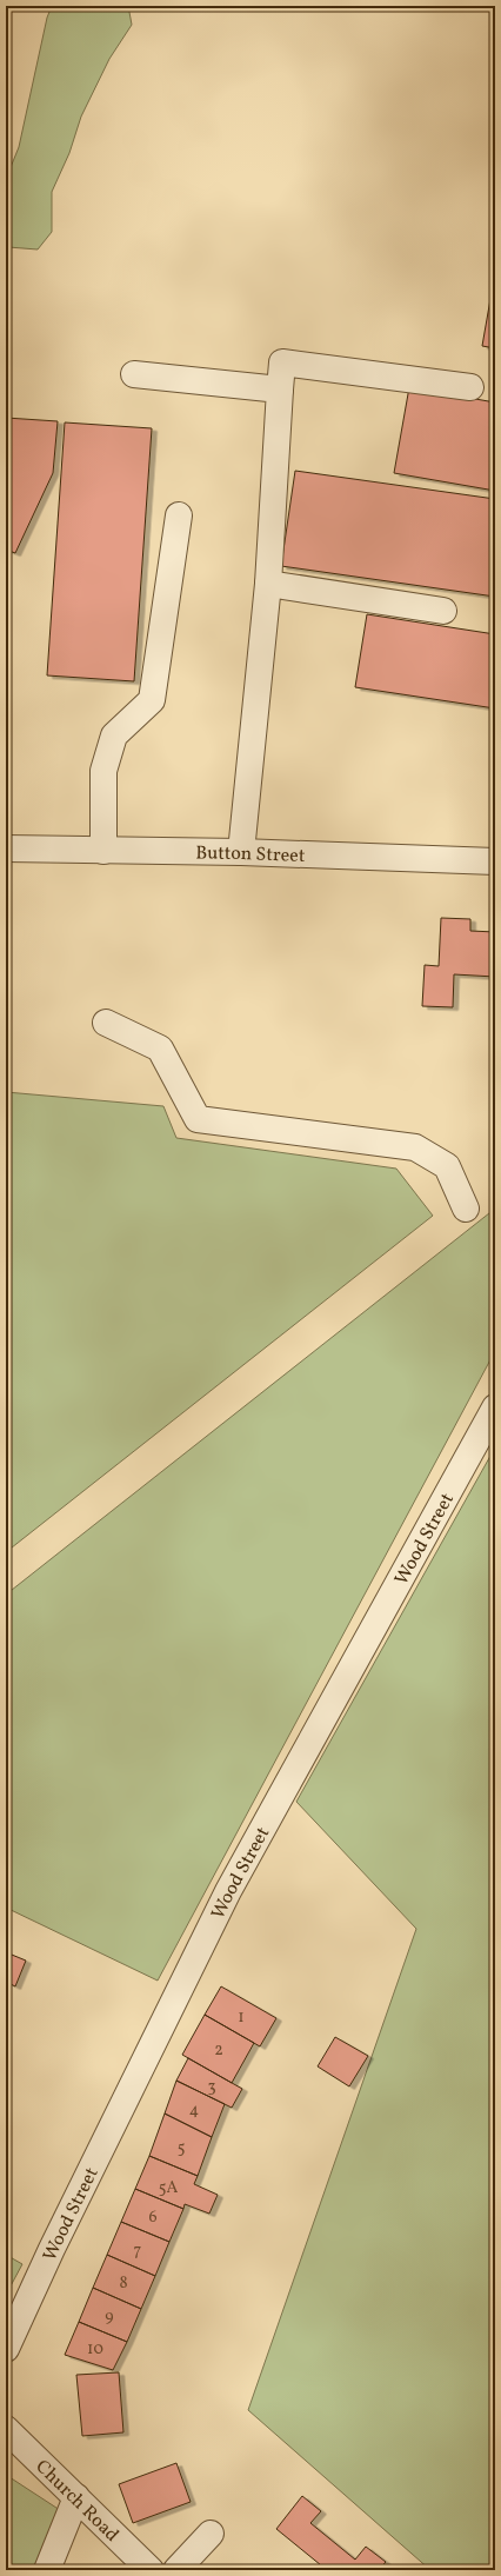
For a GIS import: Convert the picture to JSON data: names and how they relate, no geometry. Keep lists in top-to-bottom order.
{
  "streets": {
    "street": ["Button Street", "Wood Street", "Church Road"]
  },
  "house_numbers": [
    "1",
    "2",
    "3",
    "4",
    "5",
    "5A",
    "6",
    "7",
    "8",
    "9",
    "10"
  ]
}
